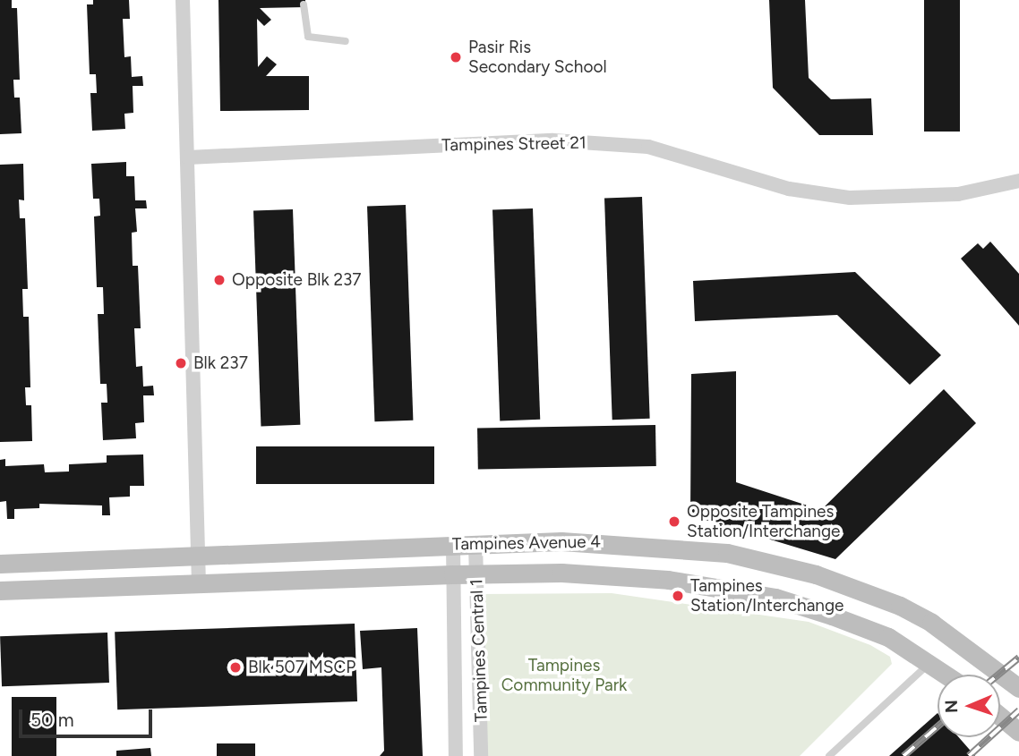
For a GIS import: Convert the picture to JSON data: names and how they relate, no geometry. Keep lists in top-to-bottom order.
{
  "streets": {
    "main road": ["Tampines Avenue 4"],
    "street": ["Tampines Street 21", "Tampines Central 1"]
  },
  "crossings": [
    ["Tampines Avenue 4", "Tampines Central 1"]
  ],
  "parks": ["Tampines Community Park"],
  "places": [
    "Pasir Ris Secondary School",
    "Opposite Blk 237",
    "Blk 237",
    "Opposite Tampines Station/Interchange",
    "Tampines Station/Interchange",
    "Blk 507 MSCP"
  ],
  "scale_bar": "50 m",
  "north": "left"
}
